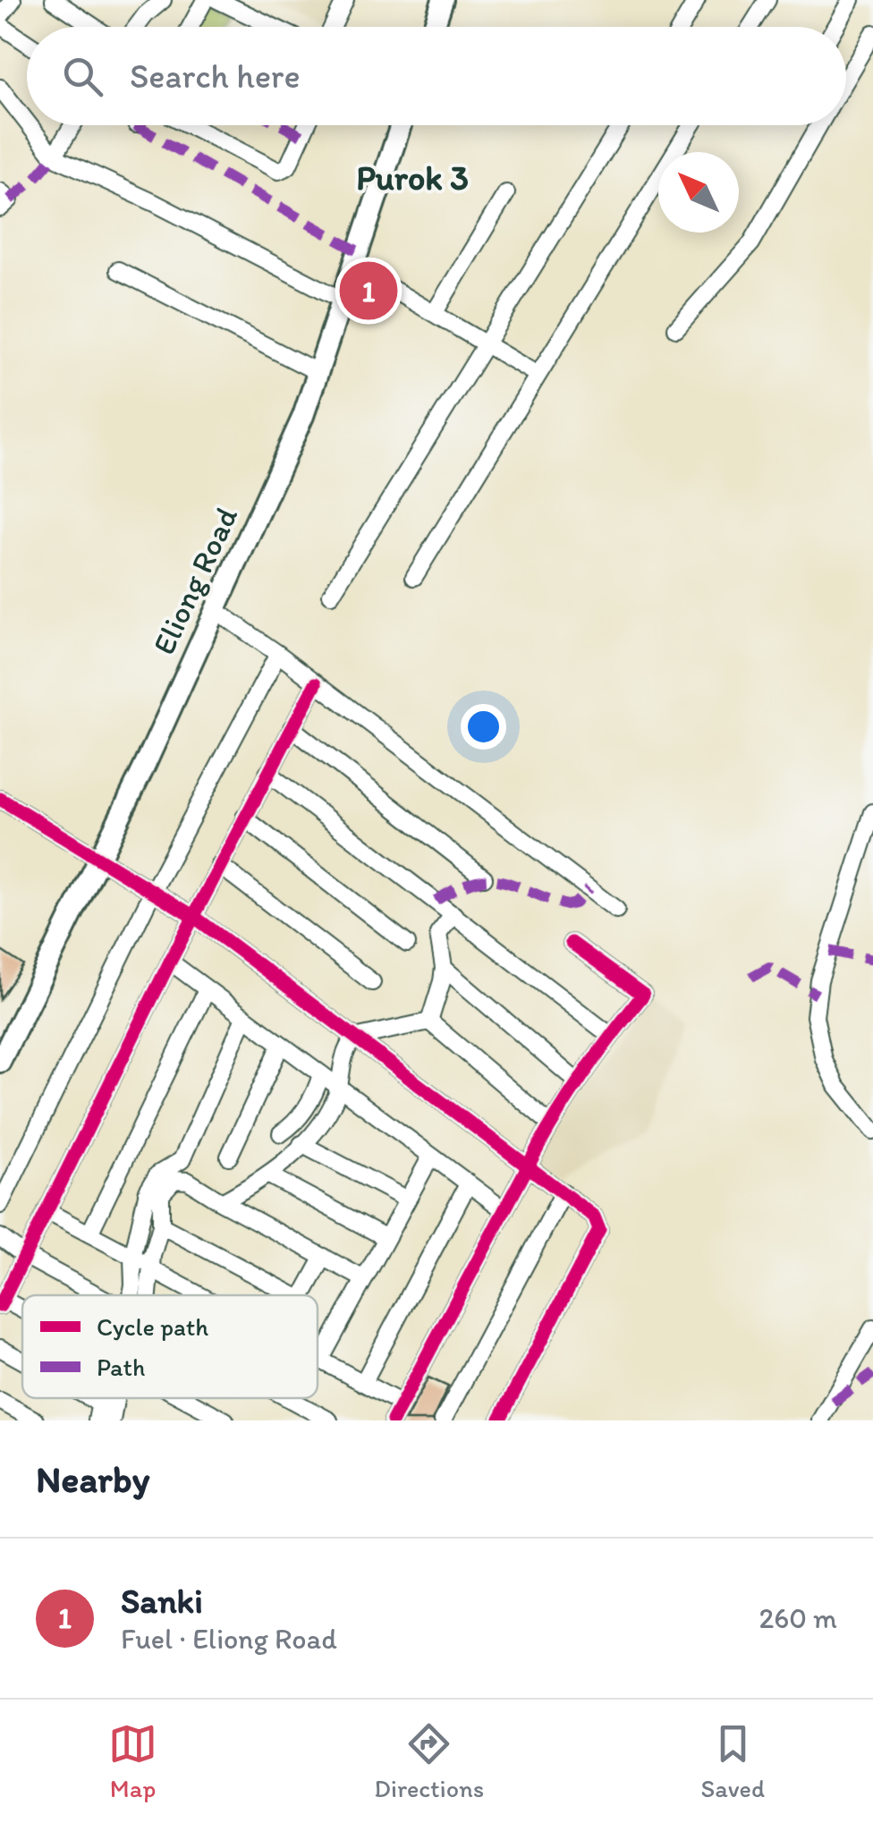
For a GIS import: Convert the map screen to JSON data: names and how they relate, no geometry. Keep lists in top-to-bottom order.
{
  "streets": {
    "main road": ["Eliong Road"]
  },
  "districts": ["Purok 3"],
  "legend": ["Cycle path", "Path"],
  "north": "top left",
  "page": {
    "search": "Search here",
    "pins": "1",
    "heading": "Nearby",
    "list": [
      {
        "mark": "1",
        "name": "Sanki",
        "note": "Fuel · Eliong Road",
        "value": "260 m"
      }
    ],
    "nav": ["Map", "Directions", "Saved"]
  }
}
